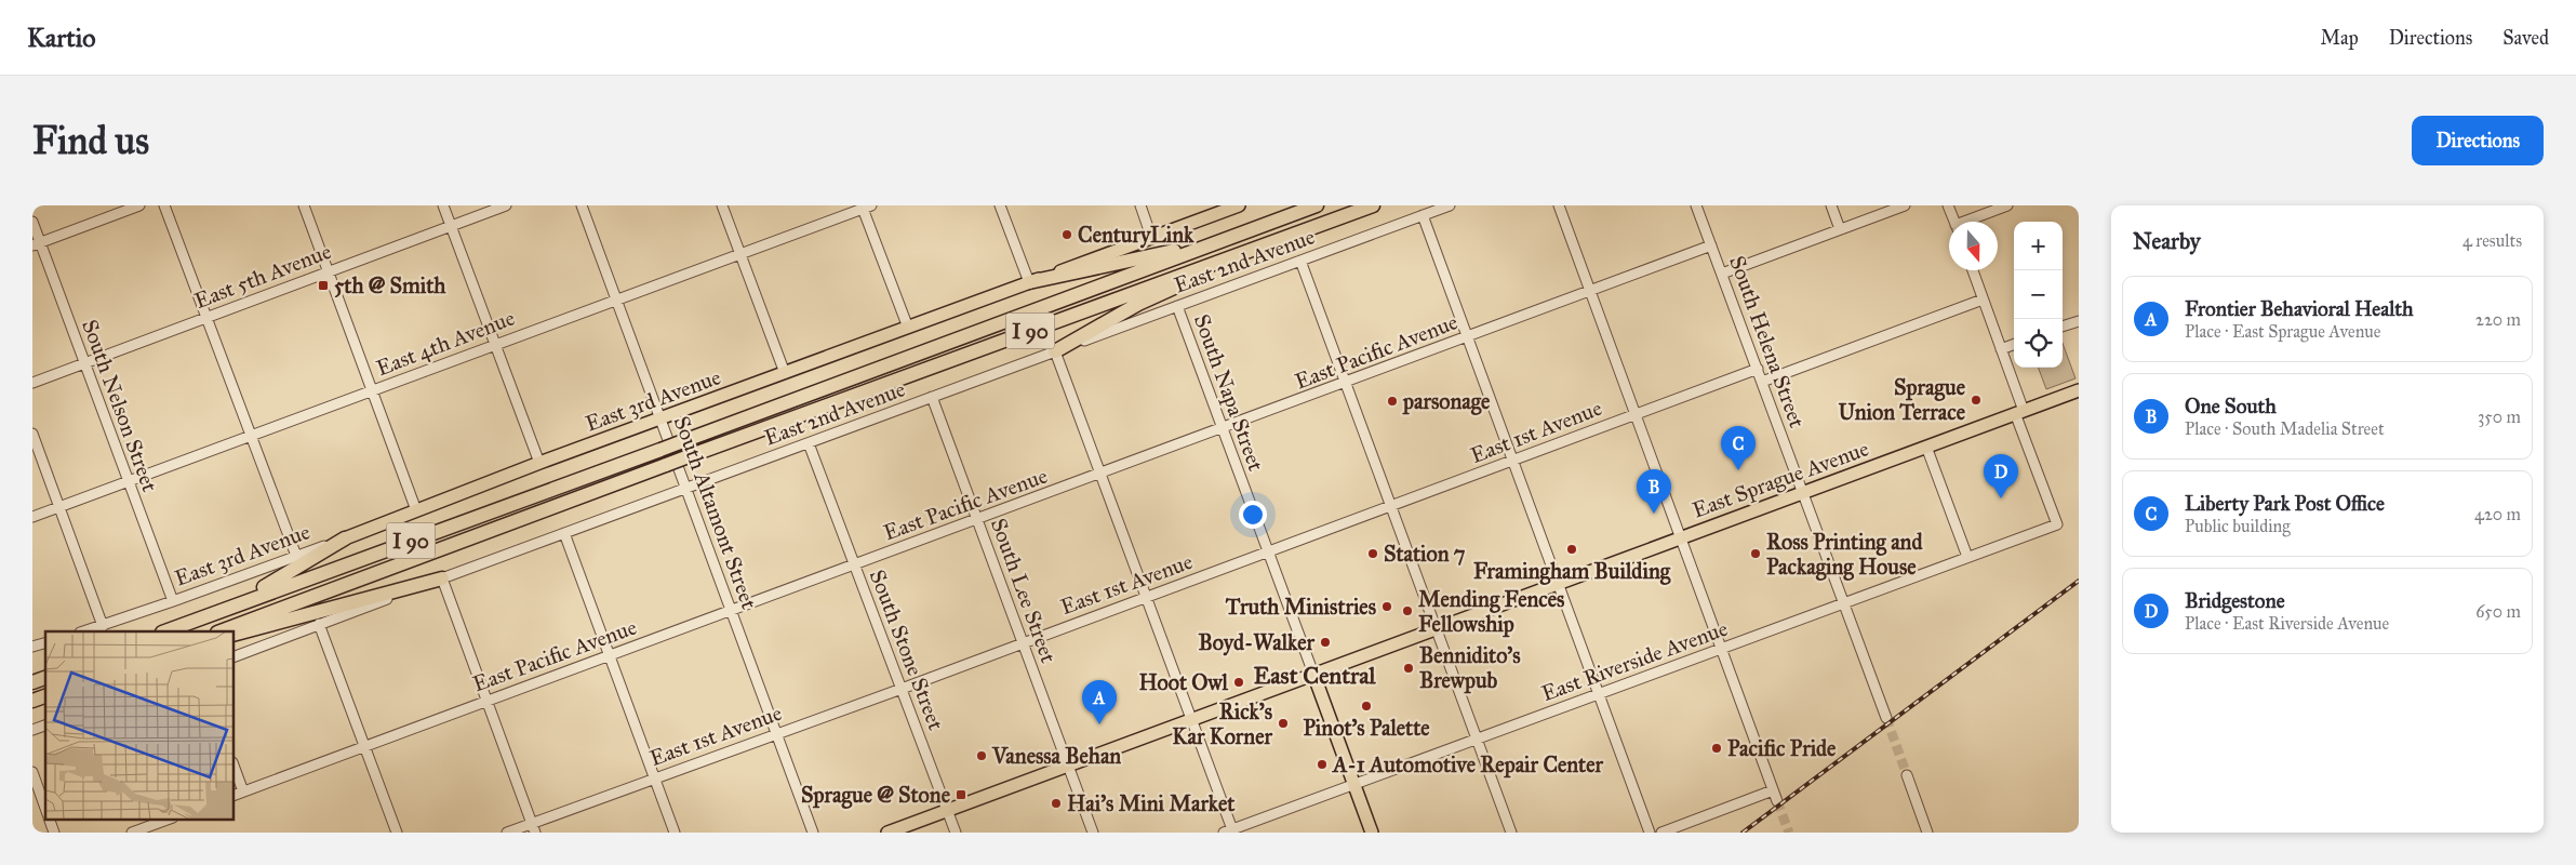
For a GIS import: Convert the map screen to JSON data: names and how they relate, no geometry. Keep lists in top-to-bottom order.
{
  "streets": {
    "highway": ["I 90"],
    "main road": ["East 3rd Avenue", "East Sprague Avenue"],
    "street": [
      "East 2nd Avenue",
      "East 5th Avenue",
      "South Helena Street",
      "East 4th Avenue",
      "East Pacific Avenue",
      "South Napa Street",
      "South Nelson Street",
      "East 1st Avenue",
      "South Altamont Street",
      "South Lee Street",
      "South Stone Street",
      "East Riverside Avenue"
    ]
  },
  "crossings": [
    ["East 2nd Avenue", "South Napa Street"],
    ["East 2nd Avenue", "South Altamont Street"],
    ["East 2nd Avenue", "South Lee Street"],
    ["East 2nd Avenue", "South Stone Street"],
    ["East 5th Avenue", "South Nelson Street"],
    ["South Helena Street", "East Pacific Avenue"],
    ["South Helena Street", "East 1st Avenue"],
    ["South Helena Street", "East Sprague Avenue"],
    ["South Helena Street", "East Riverside Avenue"],
    ["East 4th Avenue", "South Nelson Street"],
    ["East 4th Avenue", "South Altamont Street"],
    ["East Pacific Avenue", "South Napa Street"],
    ["East Pacific Avenue", "South Altamont Street"],
    ["East Pacific Avenue", "South Lee Street"],
    ["East Pacific Avenue", "South Stone Street"],
    ["South Napa Street", "East 1st Avenue"],
    ["South Napa Street", "East Sprague Avenue"],
    ["East 3rd Avenue", "South Nelson Street"],
    ["East 3rd Avenue", "South Altamont Street"],
    ["East 1st Avenue", "South Altamont Street"],
    ["East 1st Avenue", "South Lee Street"],
    ["East 1st Avenue", "South Stone Street"],
    ["East Sprague Avenue", "South Lee Street"],
    ["East Sprague Avenue", "South Stone Street"],
    ["East Sprague Avenue", "East Riverside Avenue"]
  ],
  "districts": ["East Central"],
  "places": {
    "other": [
      "CenturyLink",
      "Sprague Union Terrace",
      "parsonage",
      "Framingham Building",
      "Station 7",
      "Ross Printing and Packaging House",
      "Truth Ministries",
      "Mending Fences Fellowship",
      "Boyd-Walker",
      "Bennidito's Brewpub",
      "Hoot Owl",
      "Pinot's Palette",
      "Rick's Kar Korner",
      "Pacific Pride",
      "Vanessa Behan",
      "A-1 Automotive Repair Center",
      "Hai's Mini Market"
    ],
    "transit": ["5th @ Smith", "Sprague @ Stone"]
  },
  "north": "bottom",
  "page": {
    "header": "Kartio",
    "nav": ["Map", "Directions", "Saved"],
    "buttons": "Directions",
    "title": "Find us",
    "heading": ["Nearby", "4 results"],
    "map_buttons": ["+", "−"],
    "list": [
      {
        "mark": "A",
        "name": "Frontier Behavioral Health",
        "note": "Place · East Sprague Avenue",
        "value": "220 m"
      },
      {
        "mark": "B",
        "name": "One South",
        "note": "Place · South Madelia Street",
        "value": "350 m"
      },
      {
        "mark": "C",
        "name": "Liberty Park Post Office",
        "note": "Public building",
        "value": "420 m"
      },
      {
        "mark": "D",
        "name": "Bridgestone",
        "note": "Place · East Riverside Avenue",
        "value": "650 m"
      }
    ],
    "pins": [
      "C",
      "D",
      "B",
      "A"
    ]
  }
}
